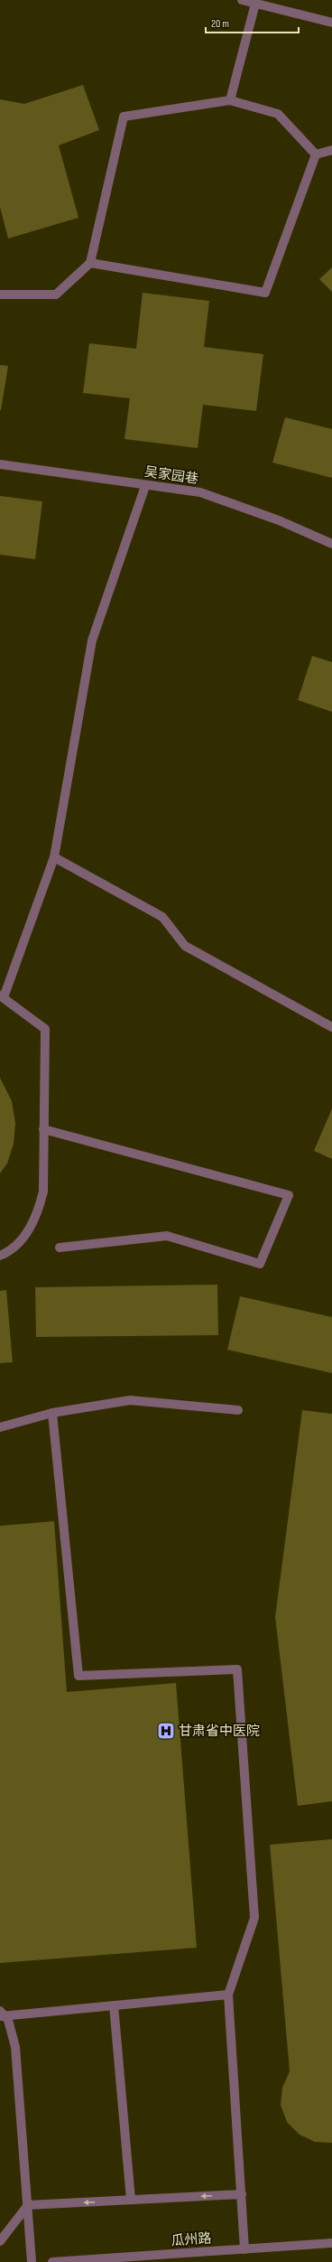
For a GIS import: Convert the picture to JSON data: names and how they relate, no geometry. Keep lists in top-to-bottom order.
{
  "streets": {
    "street": ["吴家园巷", "瓜州路"]
  },
  "places": {
    "hospital": ["甘肃省中医院"]
  },
  "scale_bar": "20 m"
}
